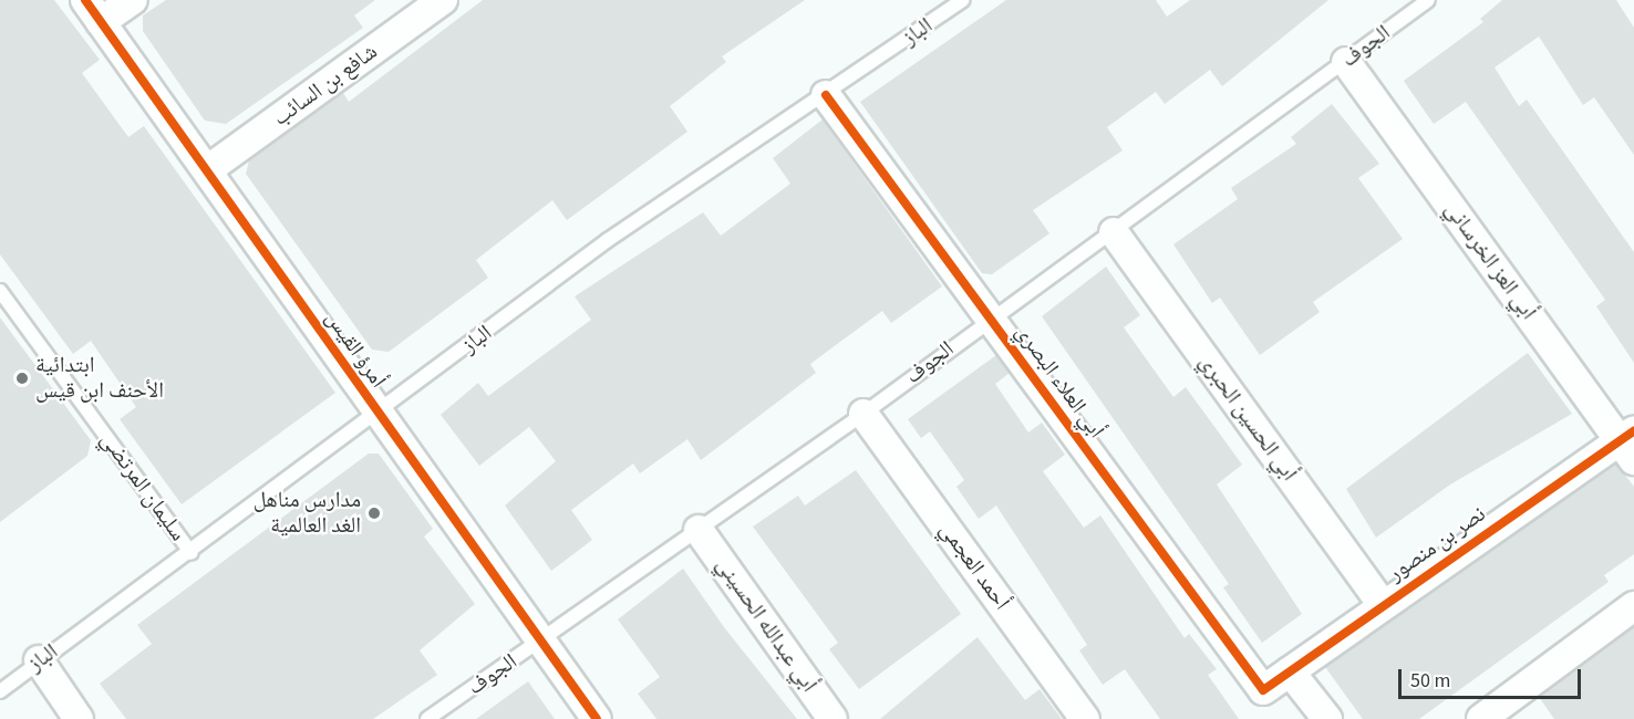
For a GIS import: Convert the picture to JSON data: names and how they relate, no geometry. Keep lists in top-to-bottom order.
{
  "streets": {
    "street": [
      "شافع بن السائب",
      "أبي العز الخرساني",
      "أمرؤ القيس",
      "أبي العلاء البصري",
      "أبي الحسين الحبري",
      "نصر بن منصور",
      "أحمد العجمي",
      "أبي عبدالله الحسيني"
    ],
    "lane": ["الباز", "الجوف", "سليمان المرتضي"]
  },
  "crossings": [
    ["الباز", "أمرؤ القيس"],
    ["الباز", "أبي العلاء البصري"],
    ["الباز", "سليمان المرتضي"],
    ["الجوف", "أبي العز الخرساني"],
    ["الجوف", "أمرؤ القيس"],
    ["الجوف", "أبي العلاء البصري"],
    ["الجوف", "أبي الحسين الحبري"],
    ["الجوف", "أحمد العجمي"],
    ["الجوف", "أبي عبدالله الحسيني"],
    ["شافع بن السائب", "أمرؤ القيس"],
    ["أبي العز الخرساني", "نصر بن منصور"],
    ["أبي العلاء البصري", "نصر بن منصور"],
    ["أبي الحسين الحبري", "نصر بن منصور"]
  ],
  "places": ["ابتدائية الأحنف ابن قيس", "مدارس مناهل الغد العالمية"],
  "scale_bar": "50 m"
}
